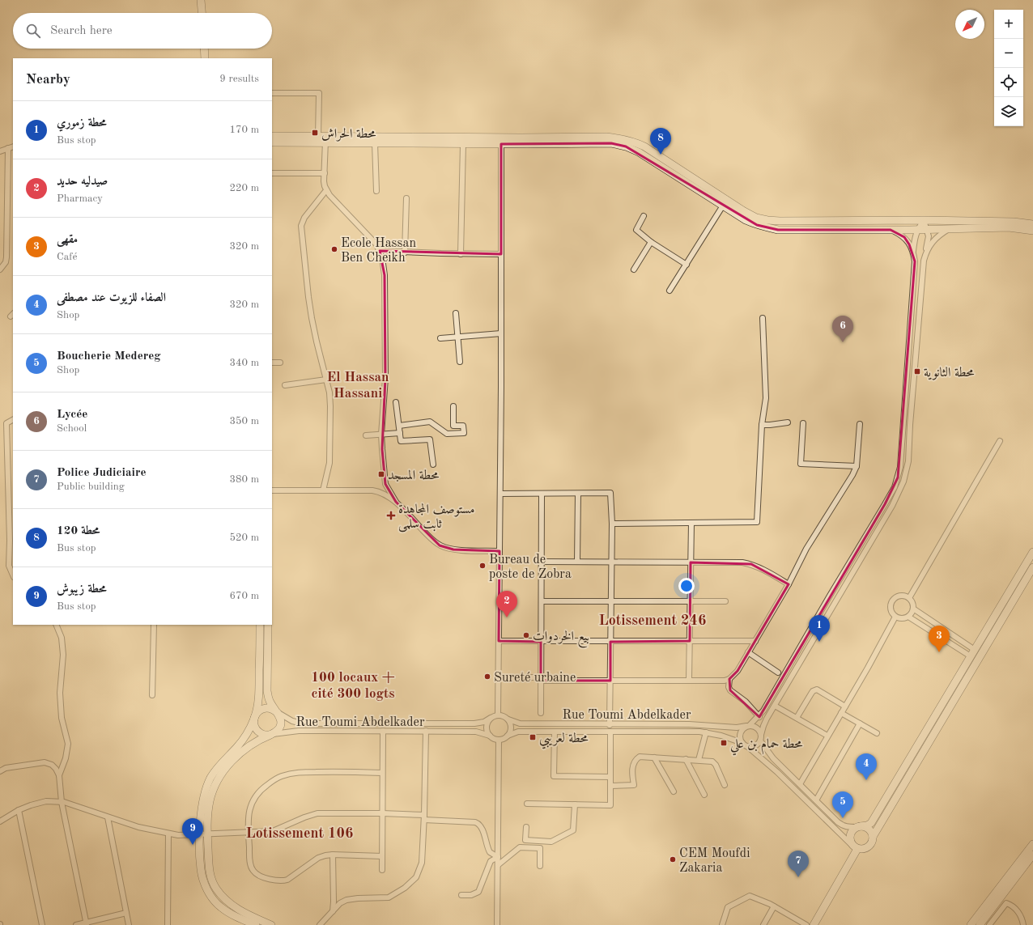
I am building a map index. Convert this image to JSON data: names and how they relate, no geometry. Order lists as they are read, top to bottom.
{
  "streets": {
    "street": ["Rue Toumi Abdelkader"]
  },
  "districts": [
    "El Hassan Hassani",
    "Lotissement 246",
    "100 locaux + cité 300 logts",
    "Lotissement 106"
  ],
  "places": {
    "transit": [
      "محطة الحراش",
      "محطة الثانوية",
      "محطة المسجد",
      "محطة لعريبي",
      "محطة حمام بن علي"
    ],
    "other": [
      "Ecole Hassan Ben Cheikh",
      "Bureau de poste de Zobra",
      "بيع الخردوات",
      "Sureté urbaine",
      "CEM Moufdi Zakaria"
    ],
    "health": ["مستوصف المجاهدة ثابت سلمى"]
  },
  "north": "bottom left",
  "page": {
    "map_buttons": ["+", "−"],
    "search": "Search here",
    "heading": ["Nearby", "9 results"],
    "list": [
      {
        "mark": "1",
        "name": "محطة زموري",
        "note": "Bus stop",
        "value": "170 m"
      },
      {
        "mark": "2",
        "name": "صيدليه حديد",
        "note": "Pharmacy",
        "value": "220 m"
      },
      {
        "mark": "3",
        "name": "مقهى",
        "note": "Café",
        "value": "320 m"
      },
      {
        "mark": "4",
        "name": "الصفاء للزيوت عند مصطفى",
        "note": "Shop",
        "value": "320 m"
      },
      {
        "mark": "5",
        "name": "Boucherie Medereg",
        "note": "Shop",
        "value": "340 m"
      },
      {
        "mark": "6",
        "name": "Lycée",
        "note": "School",
        "value": "350 m"
      },
      {
        "mark": "7",
        "name": "Police Judiciaire",
        "note": "Public building",
        "value": "380 m"
      },
      {
        "mark": "8",
        "name": "محطة 120",
        "note": "Bus stop",
        "value": "520 m"
      },
      {
        "mark": "9",
        "name": "محطة زيبوش",
        "note": "Bus stop",
        "value": "670 m"
      }
    ],
    "pins": [
      "8",
      "6",
      "2",
      "1",
      "3",
      "4",
      "5",
      "9",
      "7"
    ]
  }
}
